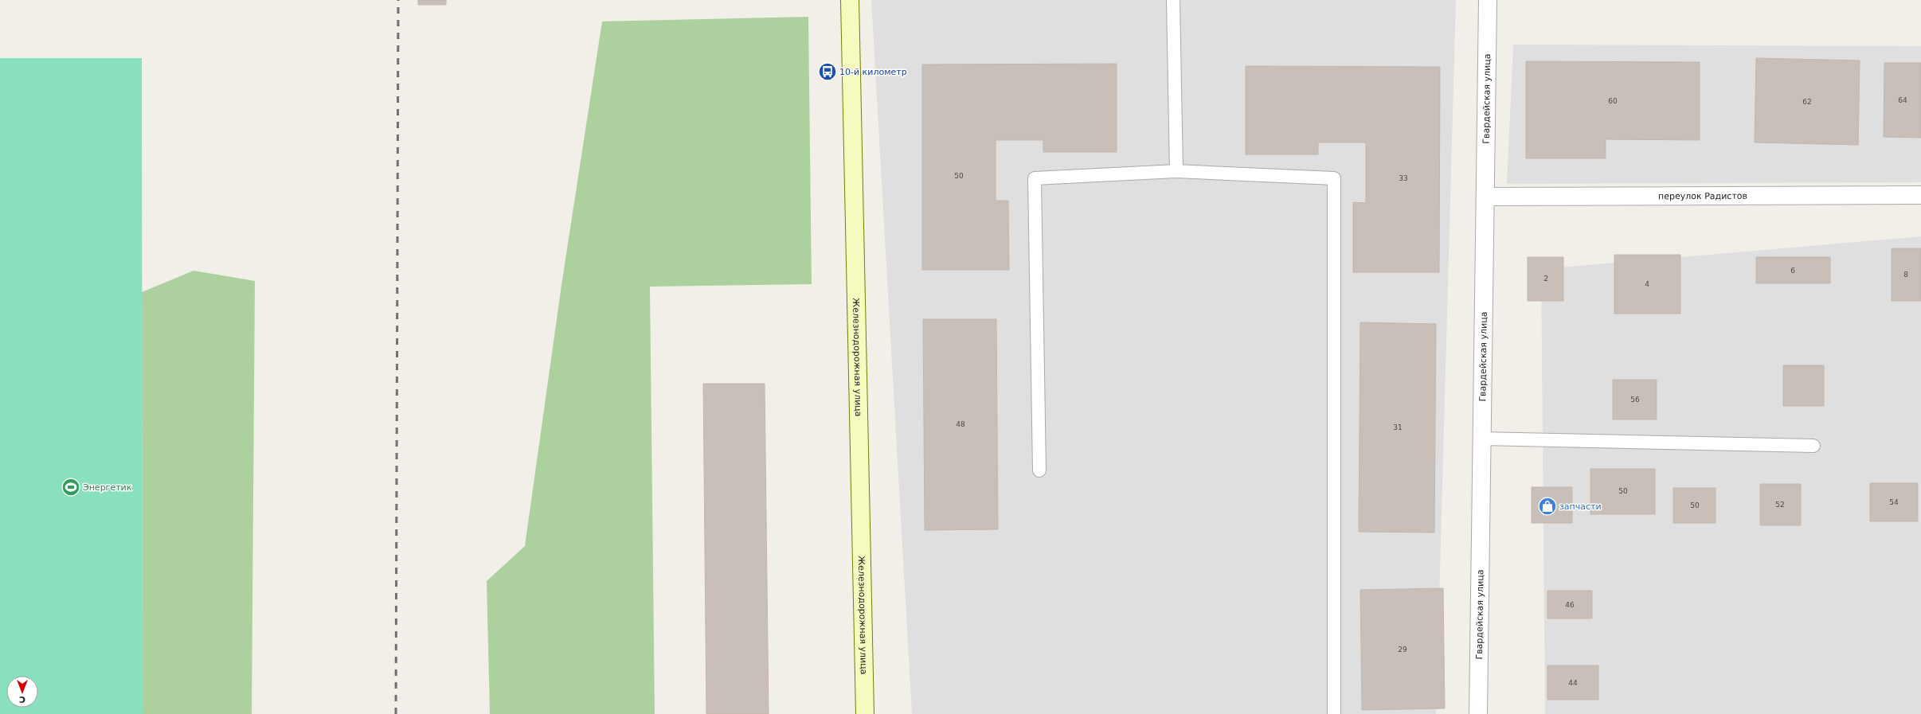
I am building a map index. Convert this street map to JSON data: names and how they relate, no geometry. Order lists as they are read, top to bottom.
{
  "streets": {
    "street": ["Гвардейская улица", "переулок Радистов", "Железнодорожная улица"]
  },
  "crossings": [
    ["Гвардейская улица", "переулок Радистов"]
  ],
  "places": {
    "bus stop": ["10-й километр"],
    "sports": ["Энергетик"],
    "shop": ["запчасти"]
  },
  "house_numbers": [
    "64",
    "60",
    "62",
    "50",
    "33",
    "6",
    "8",
    "2",
    "4",
    "56",
    "48",
    "31",
    "50",
    "54",
    "52",
    "50",
    "46",
    "29",
    "44"
  ],
  "north": "bottom"
}
